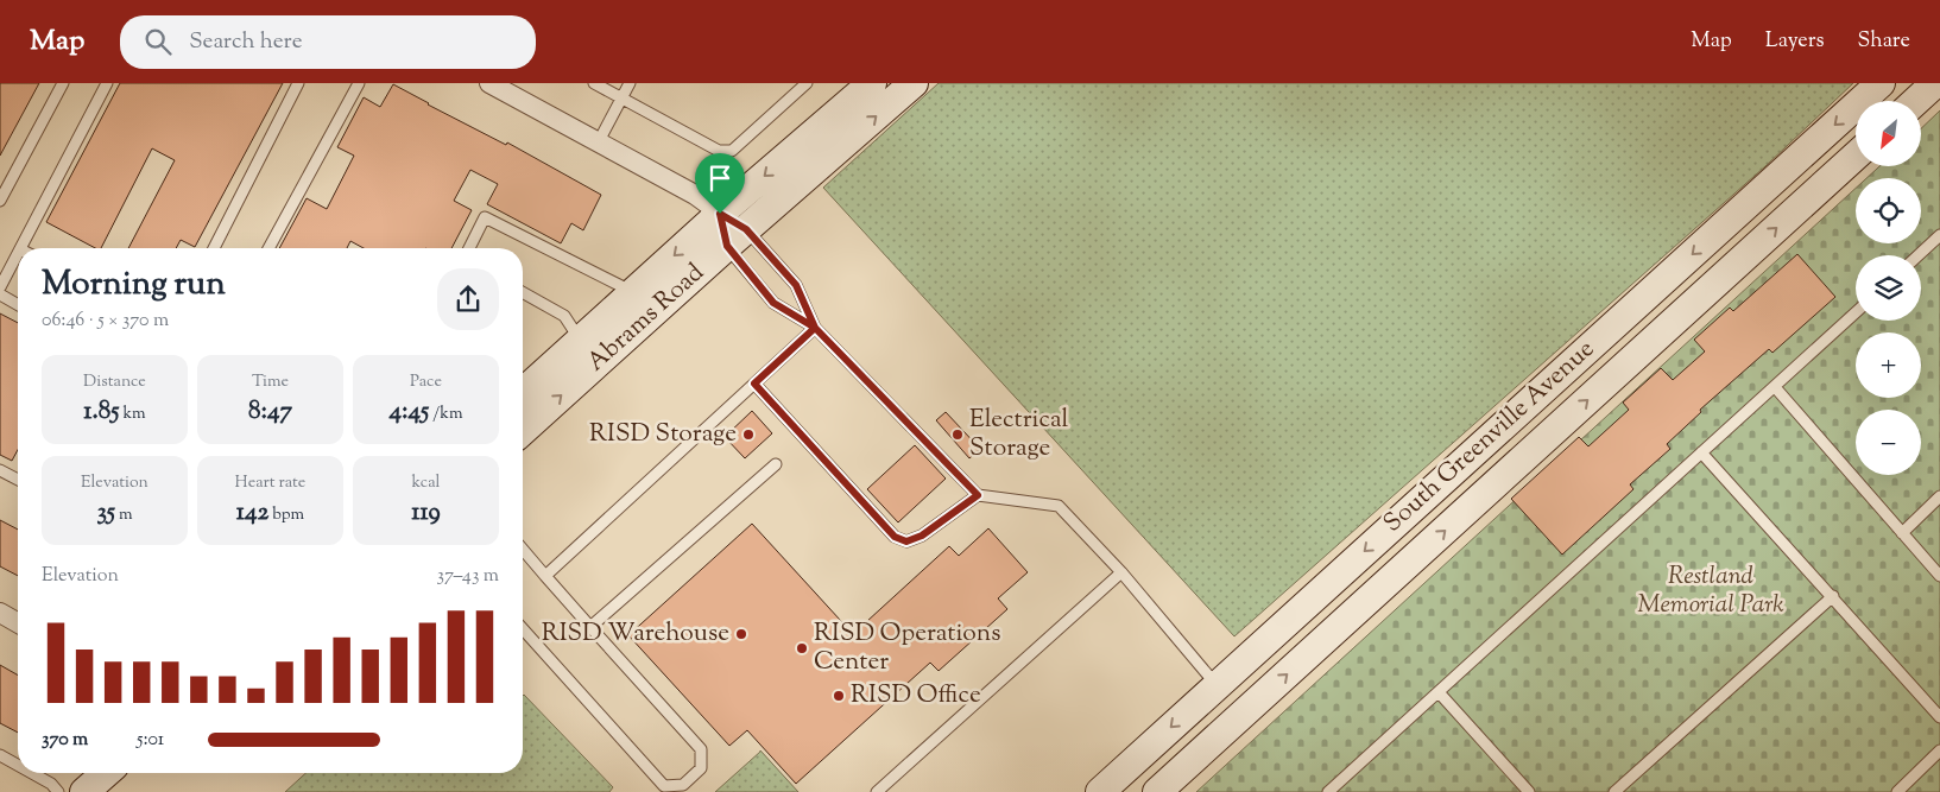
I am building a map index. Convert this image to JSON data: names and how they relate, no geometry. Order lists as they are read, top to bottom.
{
  "streets": {
    "main road": ["Abrams Road", "South Greenville Avenue"]
  },
  "parks": ["Restland Memorial Park"],
  "places": [
    "RISD Storage",
    "Electrical Storage",
    "RISD Warehouse",
    "RISD Operations Center",
    "RISD Office"
  ],
  "north": "bottom left",
  "page": {
    "header": "Map",
    "search": "Search here",
    "nav": ["Map", "Layers", "Share"],
    "map_buttons": ["+", "−"],
    "heading": ["Morning run", "06:46 · 5 × 370 m"],
    "stats": [
      ["Distance", "1.85 km"],
      ["Time", "8:47"],
      ["Pace", "4:45 /km"],
      ["Elevation", "35 m"],
      ["Heart rate", "142 bpm"],
      ["kcal", "119"]
    ],
    "chart": ["Elevation", "37–43 m"],
    "list": [
      {
        "name": "370 m",
        "note": "5:01"
      }
    ]
  }
}
